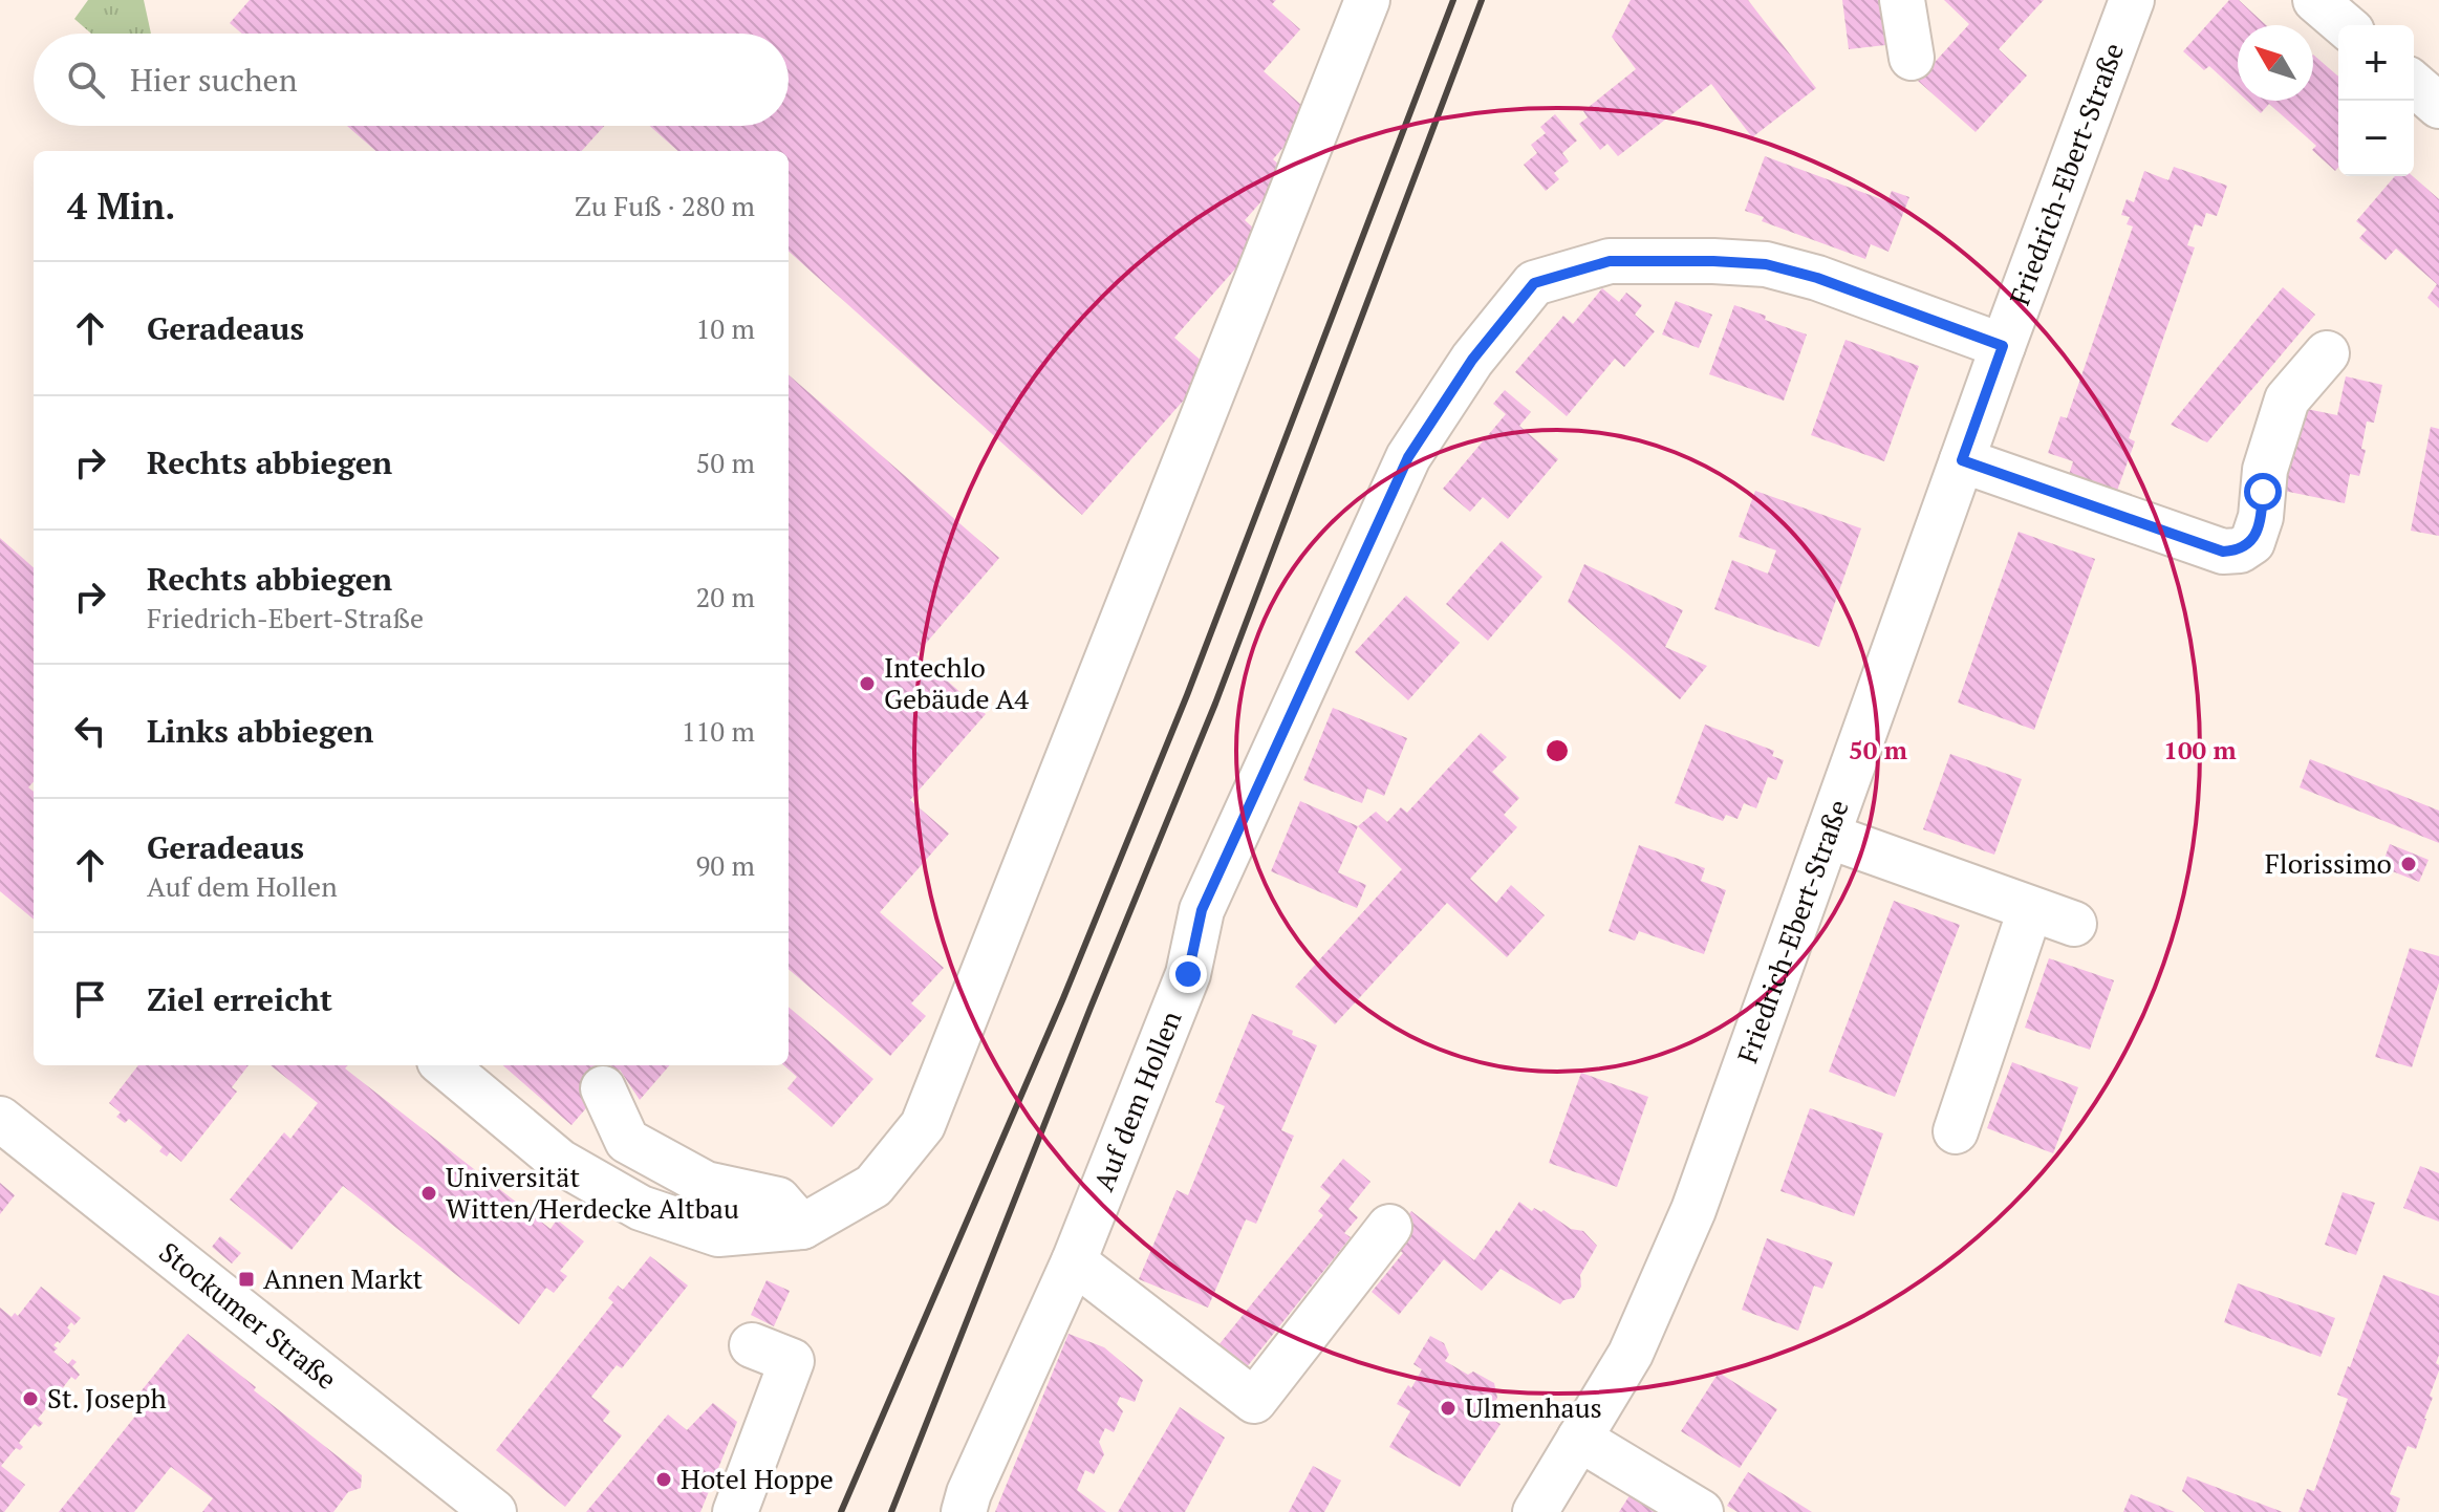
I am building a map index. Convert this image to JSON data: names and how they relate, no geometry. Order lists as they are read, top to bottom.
{
  "streets": {
    "street": ["Friedrich-Ebert-Straße", "Auf dem Hollen", "Stockumer Straße"]
  },
  "crossings": [
    ["Friedrich-Ebert-Straße", "Auf dem Hollen"]
  ],
  "places": {
    "other": [
      "Intechlo Gebäude A4",
      "Florissimo",
      "Universität Witten/Herdecke Altbau",
      "St. Joseph",
      "Ulmenhaus",
      "Hotel Hoppe"
    ],
    "transit": ["Annen Markt"]
  },
  "north": "top left",
  "page": {
    "map_buttons": ["+", "−"],
    "search": "Hier suchen",
    "heading": ["4 Min.", "Zu Fuß · 280 m"],
    "list": [
      ["Geradeaus", "10 m"],
      ["Rechts abbiegen", "50 m"],
      ["Rechts abbiegen", "Friedrich-Ebert-Straße", "20 m"],
      ["Links abbiegen", "110 m"],
      ["Geradeaus", "Auf dem Hollen", "90 m"],
      "Ziel erreicht"
    ]
  },
  "rings": ["50 m", "100 m"]
}
